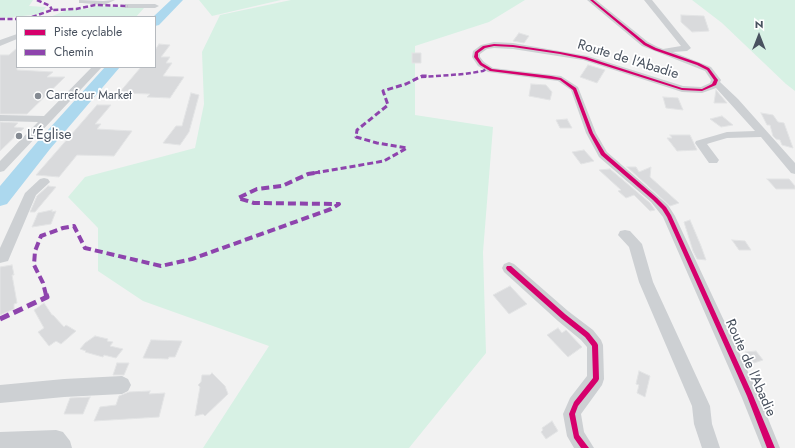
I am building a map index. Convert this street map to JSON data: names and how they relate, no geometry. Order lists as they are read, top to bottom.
{
  "streets": {
    "street": ["Route de l'Abadie"]
  },
  "places": ["Carrefour Market", "L'Église"],
  "legend": ["Piste cyclable", "Chemin"],
  "north": "top"
}
